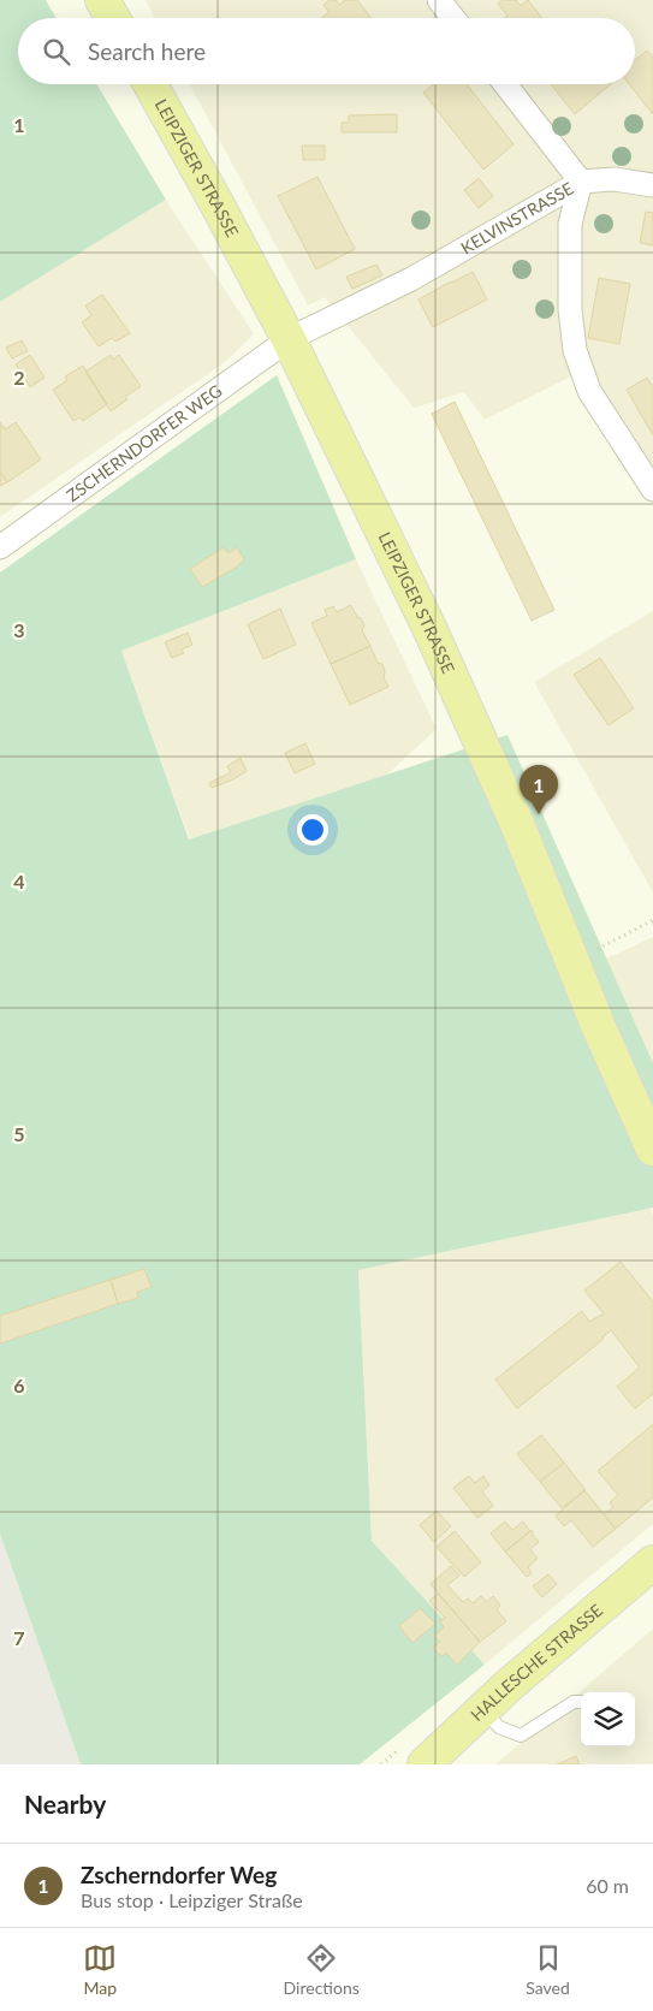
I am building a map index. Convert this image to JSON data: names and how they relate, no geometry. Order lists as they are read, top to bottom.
{
  "streets": {
    "main road": ["LEIPZIGER STRASSE", "HALLESCHE STRASSE"],
    "street": ["KELVINSTRASSE", "ZSCHERNDORFER WEG"]
  },
  "crossings": [
    ["LEIPZIGER STRASSE", "KELVINSTRASSE"],
    ["LEIPZIGER STRASSE", "ZSCHERNDORFER WEG"],
    ["KELVINSTRASSE", "ZSCHERNDORFER WEG"]
  ],
  "page": {
    "search": "Search here",
    "pins": "1",
    "heading": "Nearby",
    "list": [
      {
        "mark": "1",
        "name": "Zscherndorfer Weg",
        "note": "Bus stop · Leipziger Straße",
        "value": "60 m"
      }
    ],
    "nav": ["Map", "Directions", "Saved"]
  },
  "grid": {
    "rows": [
      "1",
      "2",
      "3",
      "4",
      "5",
      "6",
      "7"
    ]
  }
}
